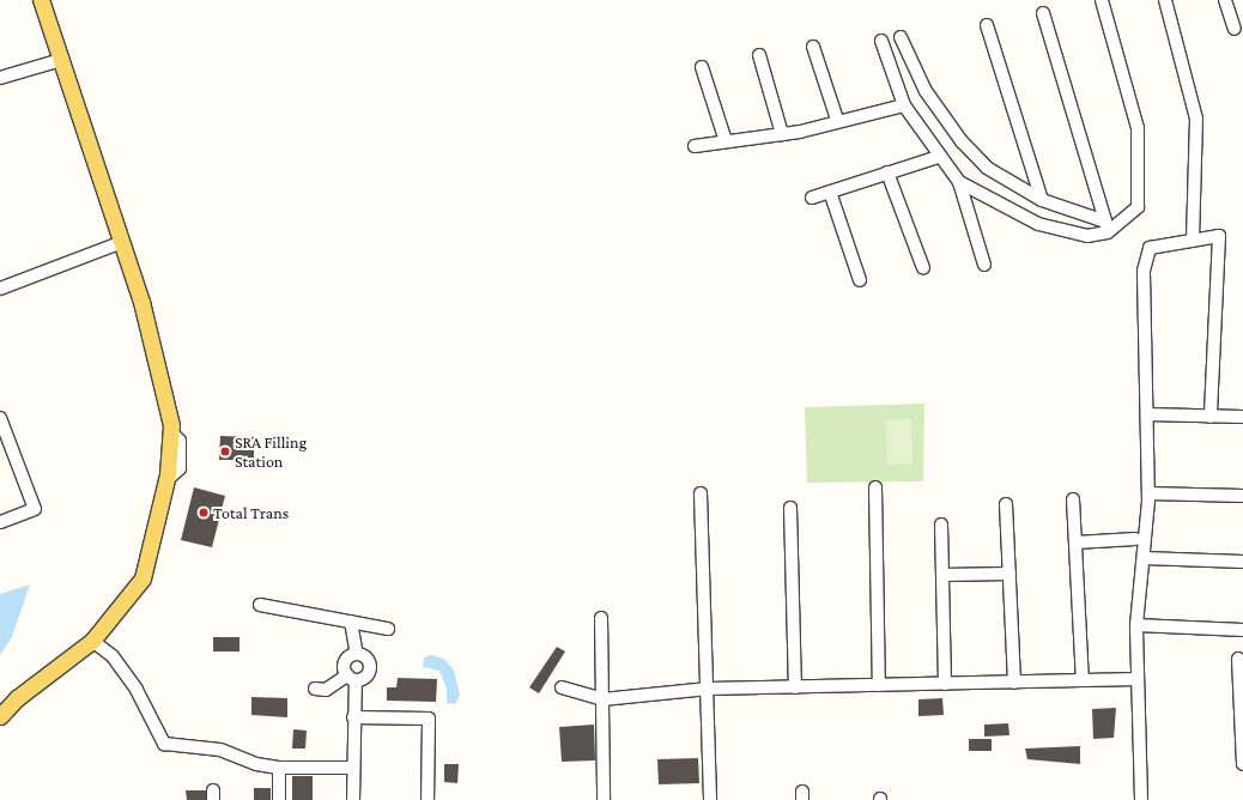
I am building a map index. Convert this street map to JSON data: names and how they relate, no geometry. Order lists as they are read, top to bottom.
{
  "places": ["SRA Filling Station", "Total Trans"]
}
